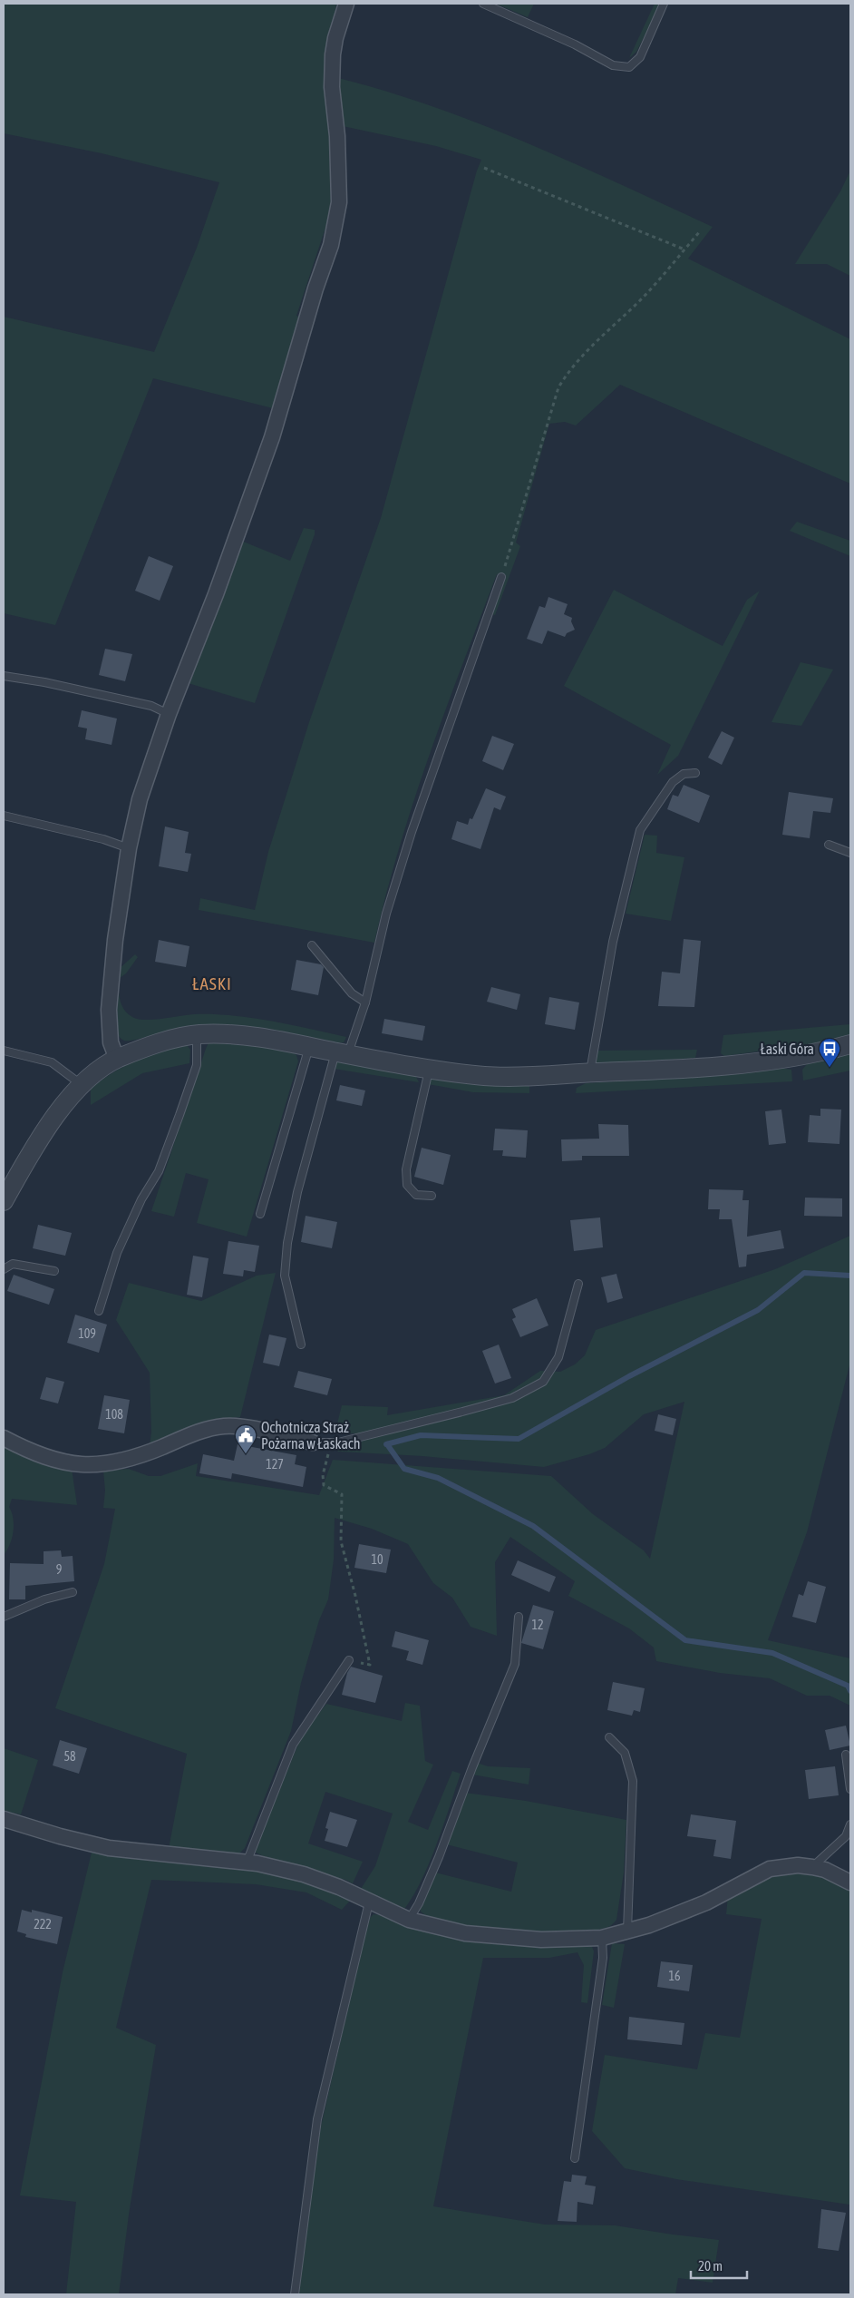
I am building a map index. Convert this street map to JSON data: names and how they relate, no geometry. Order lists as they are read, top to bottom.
{
  "districts": ["ŁASKI"],
  "places": {
    "bus stop": ["Łaski Góra"],
    "public building": ["Ochotnicza Straż Pożarna w Łaskach"]
  },
  "house_numbers": [
    "109",
    "108",
    "127",
    "10",
    "9",
    "12",
    "58",
    "222",
    "16"
  ],
  "scale_bar": "20 m"
}
